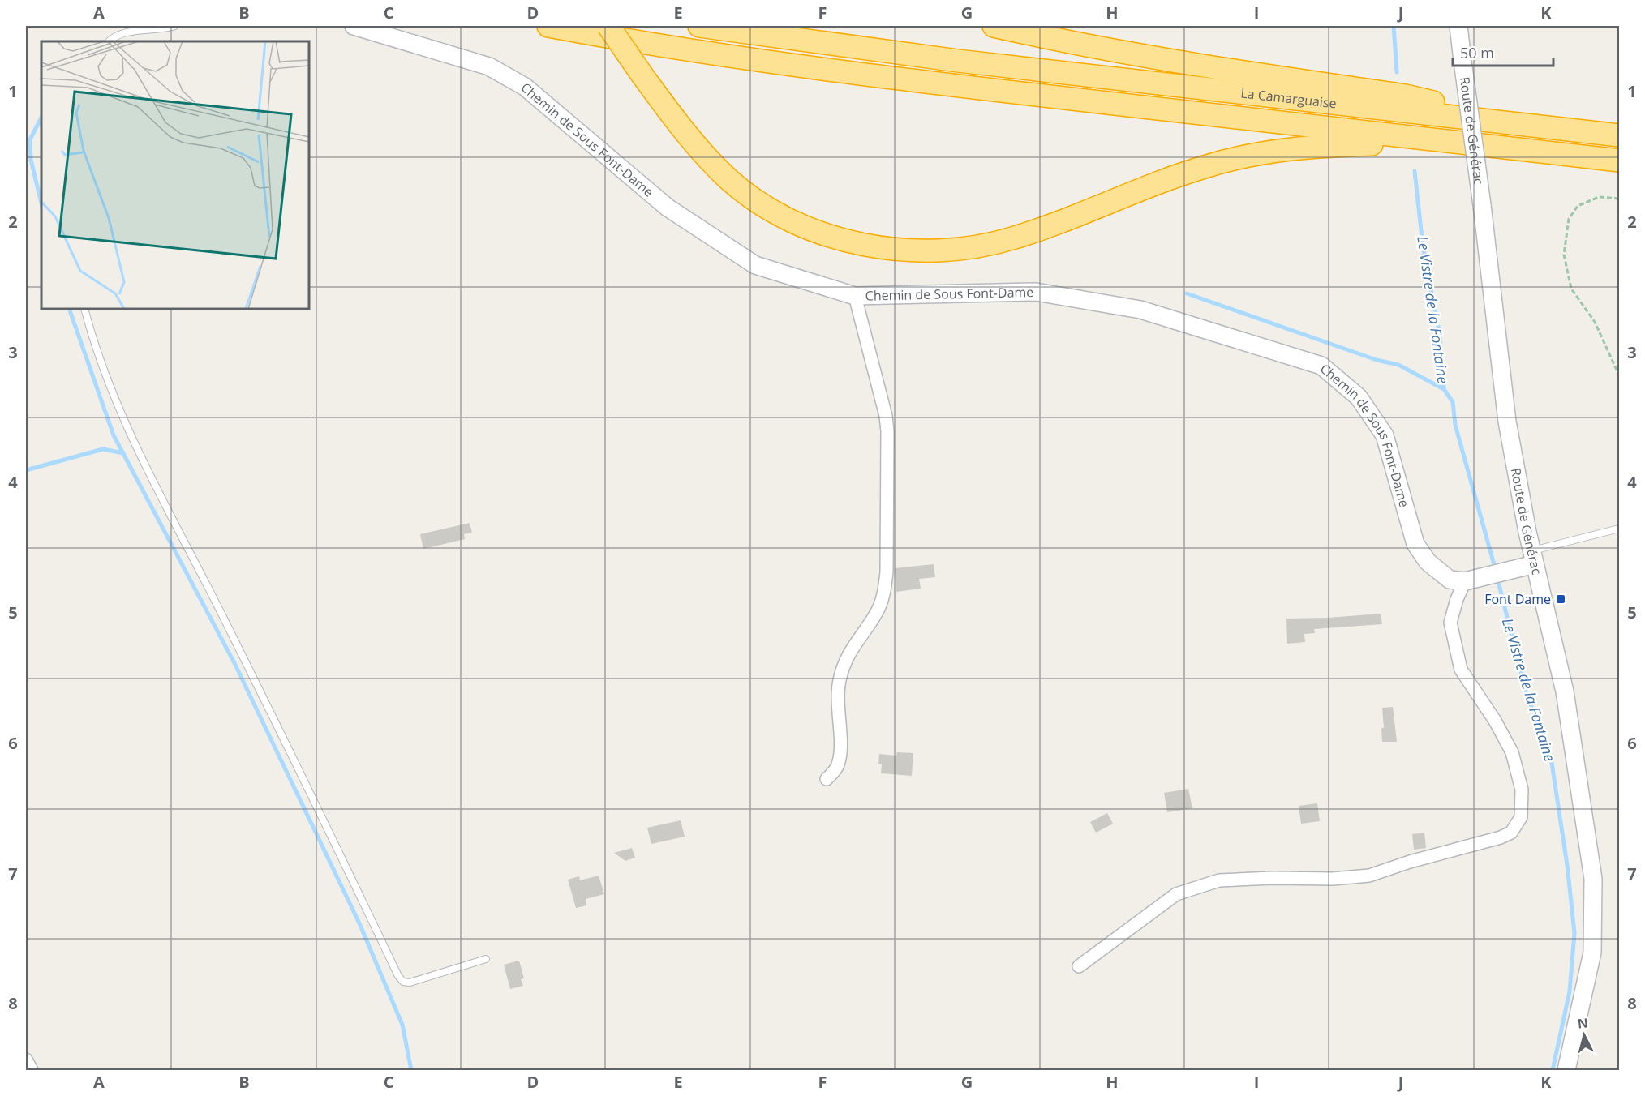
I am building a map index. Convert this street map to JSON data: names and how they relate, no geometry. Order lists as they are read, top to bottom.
{
  "streets": {
    "highway": ["La Camarguaise"],
    "street": ["Route de Générac", "Chemin de Sous Font-Dame"]
  },
  "water": ["Le Vistre de la Fontaine"],
  "places": {
    "transit": ["Font Dame"]
  },
  "scale_bar": "50 m",
  "north": "top",
  "grid": {
    "columns": [
      "A",
      "B",
      "C",
      "D",
      "E",
      "F",
      "G",
      "H",
      "I",
      "J",
      "K"
    ],
    "rows": [
      "1",
      "2",
      "3",
      "4",
      "5",
      "6",
      "7",
      "8"
    ]
  }
}
